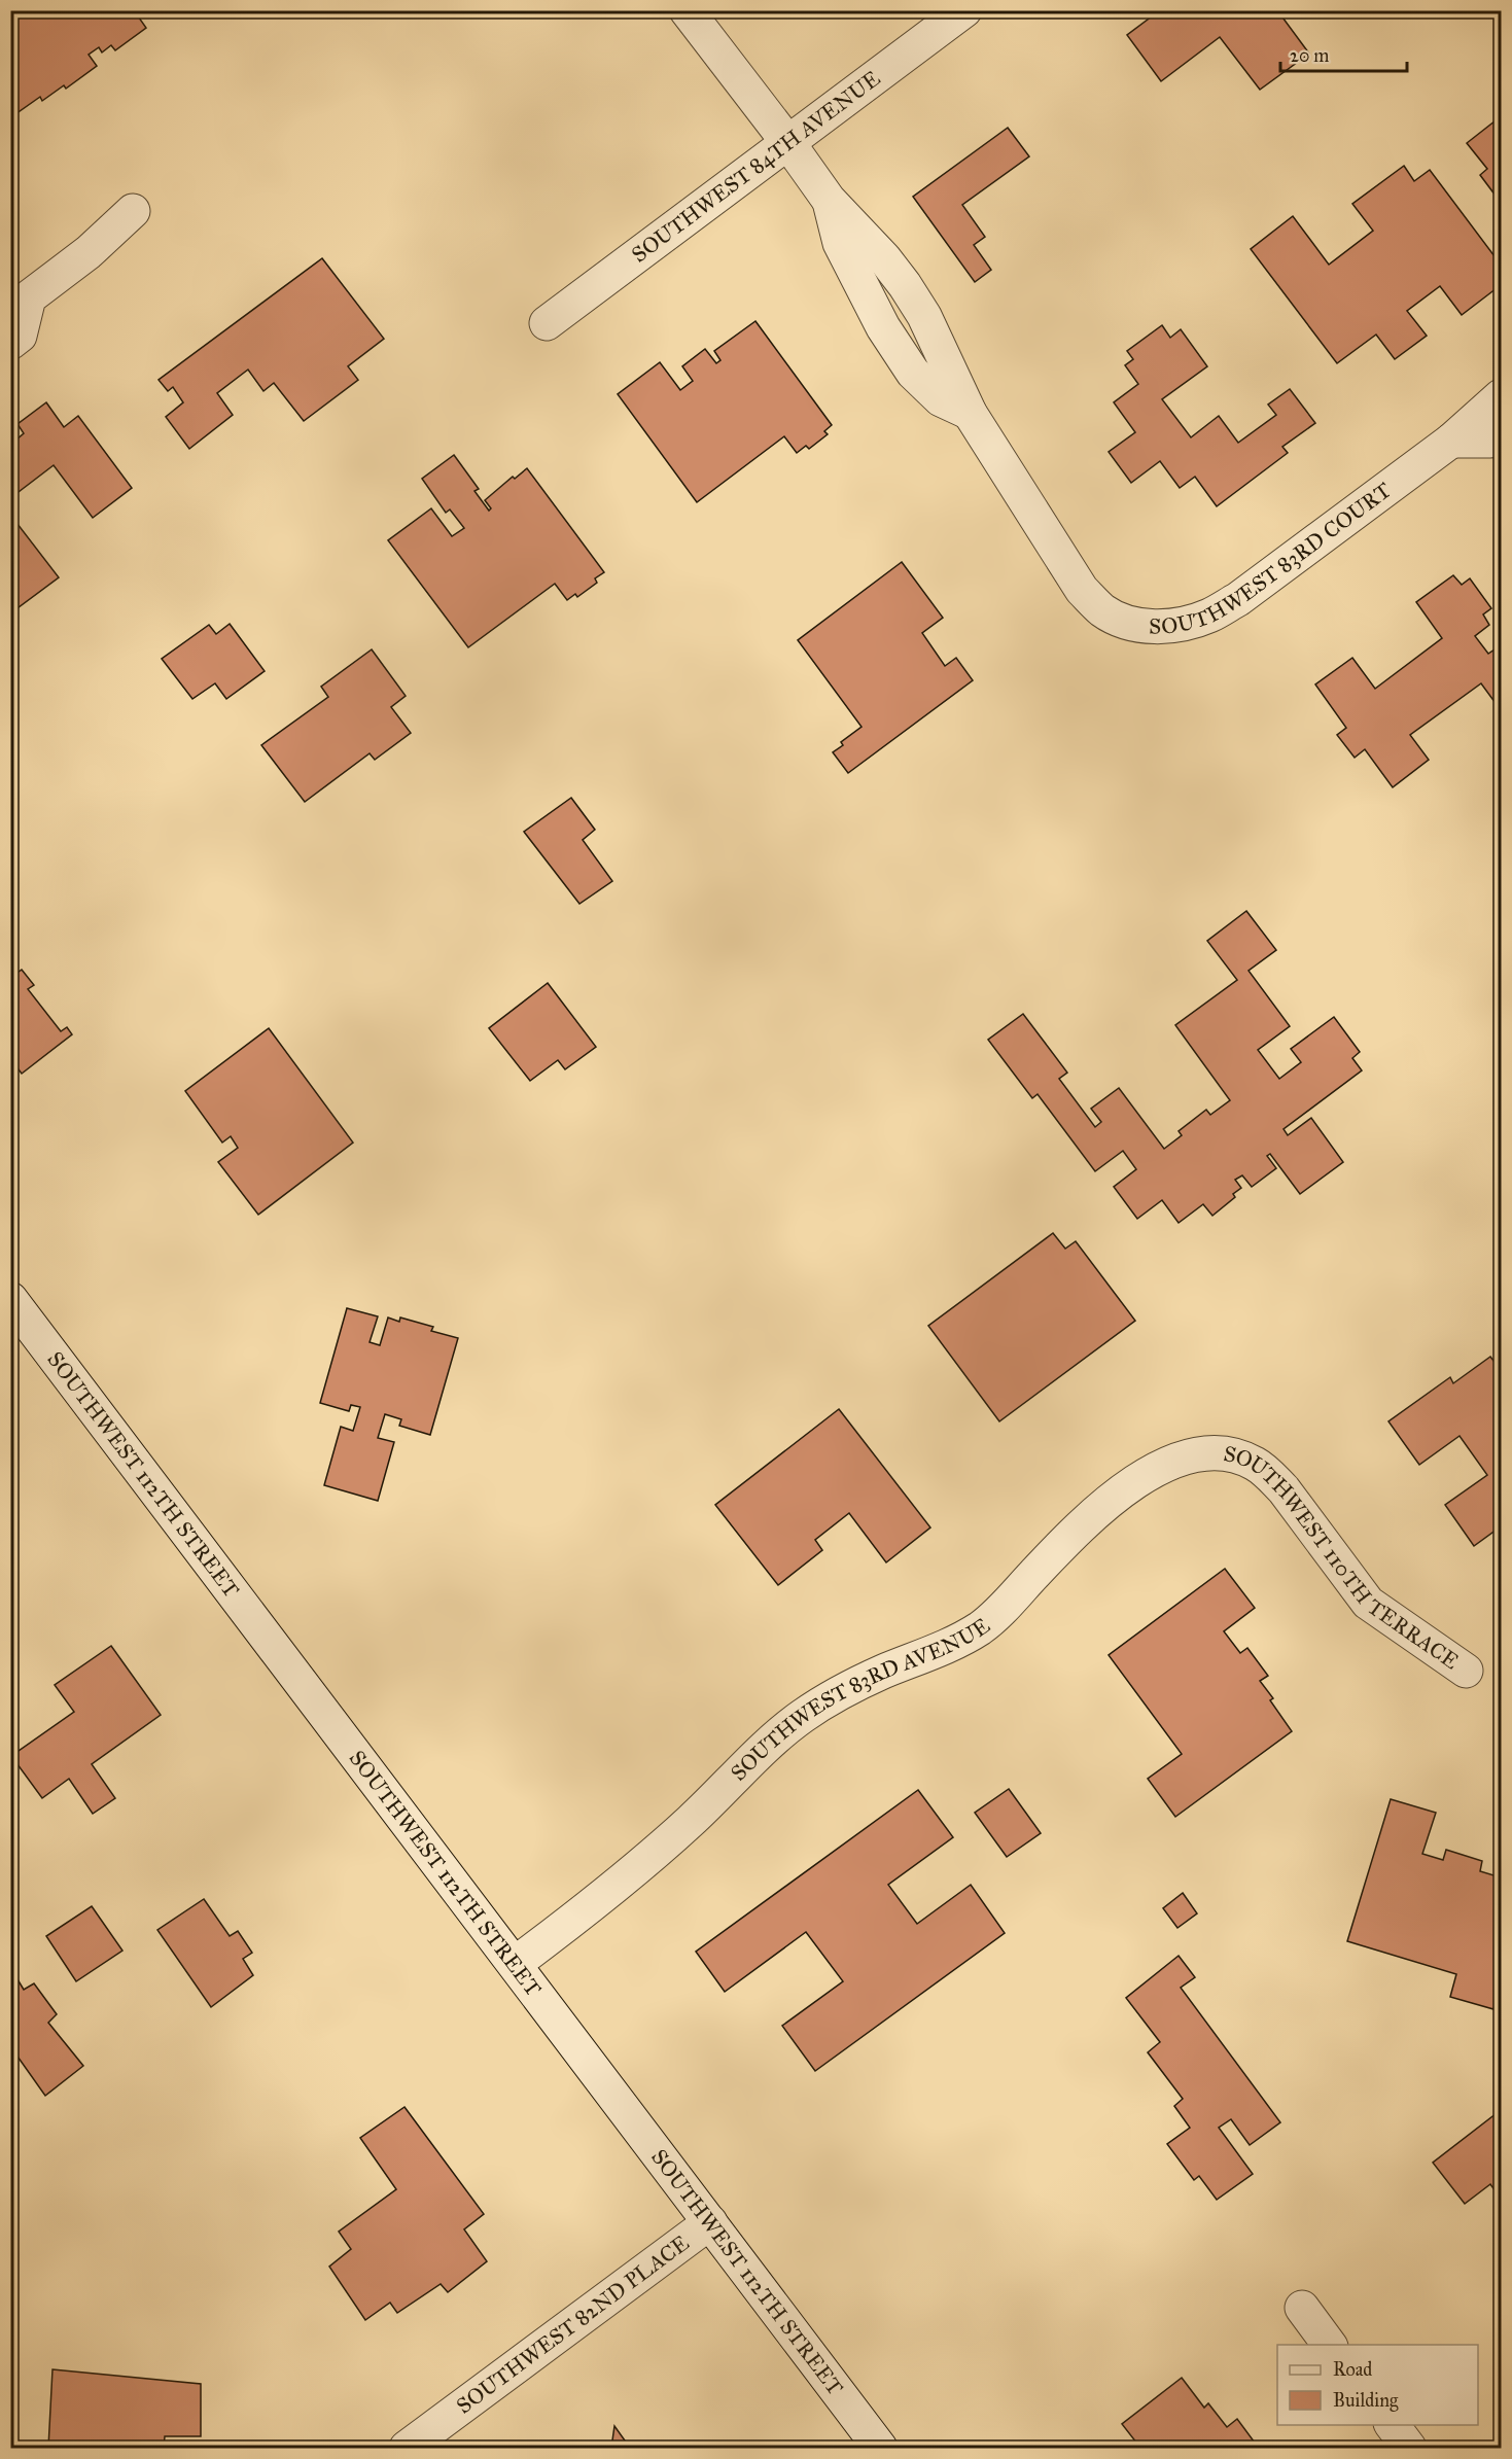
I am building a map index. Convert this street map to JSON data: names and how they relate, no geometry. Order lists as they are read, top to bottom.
{
  "streets": {
    "street": [
      "SOUTHWEST 84TH AVENUE",
      "SOUTHWEST 83RD COURT",
      "SOUTHWEST 112TH STREET",
      "SOUTHWEST 110TH TERRACE",
      "SOUTHWEST 83RD AVENUE",
      "SOUTHWEST 82ND PLACE"
    ]
  },
  "crossings": [
    ["SOUTHWEST 84TH AVENUE", "SOUTHWEST 83RD COURT"],
    ["SOUTHWEST 112TH STREET", "SOUTHWEST 83RD AVENUE"],
    ["SOUTHWEST 112TH STREET", "SOUTHWEST 82ND PLACE"],
    ["SOUTHWEST 110TH TERRACE", "SOUTHWEST 83RD AVENUE"]
  ],
  "legend": ["Road", "Building"],
  "scale_bar": "20 m"
}
